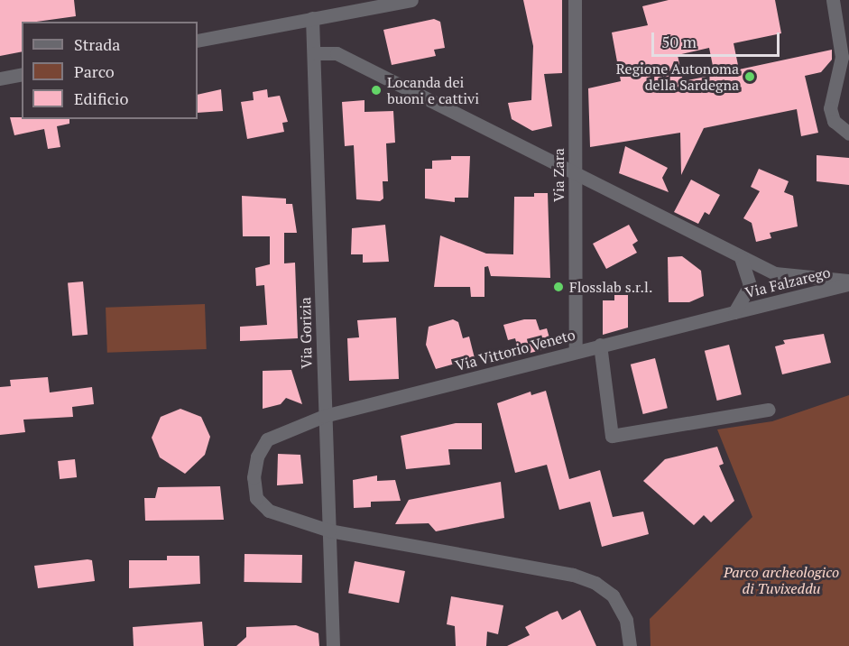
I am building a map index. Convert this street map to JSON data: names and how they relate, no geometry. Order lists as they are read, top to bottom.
{
  "streets": {
    "street": [
      "Via Zara",
      "Via Falzarego",
      "Via Gorizia",
      "Via Vittorio Veneto"
    ]
  },
  "crossings": [
    ["Via Zara", "Via Vittorio Veneto"],
    ["Via Falzarego", "Via Vittorio Veneto"],
    ["Via Gorizia", "Via Vittorio Veneto"]
  ],
  "parks": ["Parco archeologico di Tuvixeddu"],
  "places": ["Regione Autonoma della Sardegna", "Locanda dei buoni e cattivi", "Flosslab s.r.l."],
  "legend": ["Strada", "Parco", "Edificio"],
  "scale_bar": "50 m"
}
